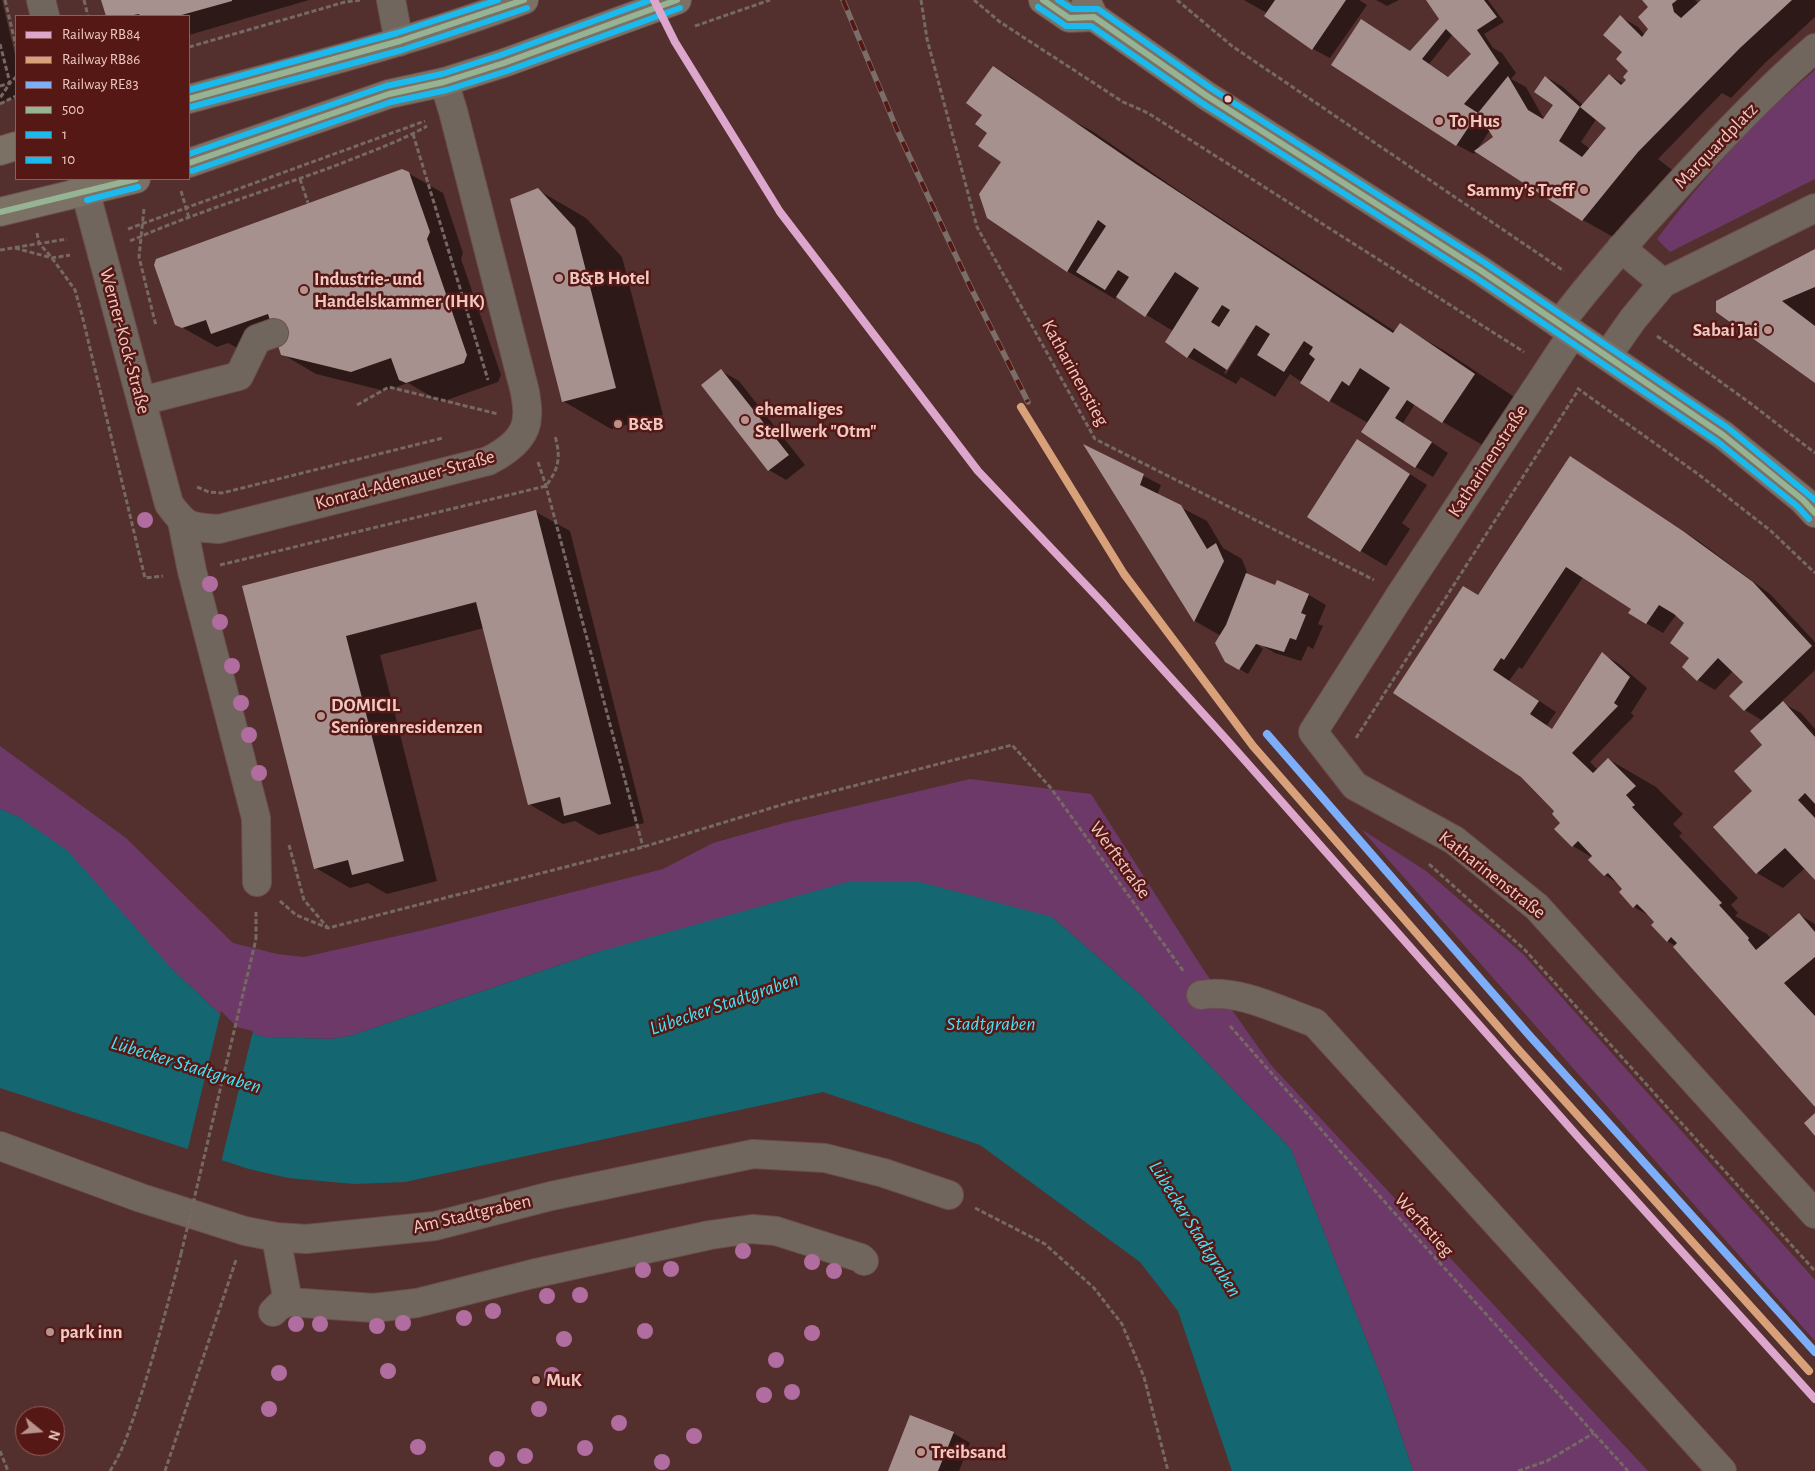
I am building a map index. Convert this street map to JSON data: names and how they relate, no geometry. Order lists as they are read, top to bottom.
{
  "streets": {
    "street": [
      "Marquardplatz",
      "Werner-Kock-Straße",
      "Katharinenstraße",
      "Konrad-Adenauer-Straße",
      "Am Stadtgraben"
    ],
    "path": ["Katharinenstieg", "Werftstraße", "Werftstieg"]
  },
  "crossings": [
    ["Marquardplatz", "Katharinenstraße"],
    ["Werner-Kock-Straße", "Konrad-Adenauer-Straße"],
    ["Katharinenstieg", "Katharinenstraße"],
    ["Werftstraße", "Werftstieg"]
  ],
  "water": ["Lübecker Stadtgraben", "Stadtgraben"],
  "places": [
    "To Hus",
    "Sammy's Treff",
    "B&B Hotel",
    "Industrie- und Handelskammer (IHK)",
    "Sabai Jai",
    "ehemaliges Stellwerk \"Otm\"",
    "B&B",
    "DOMICIL Seniorenresidenzen",
    "park inn",
    "MuK",
    "Treibsand"
  ],
  "lines": [
    "rail line RB84",
    "transit line 500",
    "transit line 10",
    "transit line 1",
    "rail line RB86",
    "rail line RE83"
  ],
  "legend": [
    "Railway RB84",
    "Railway RB86",
    "Railway RE83",
    "500",
    "1",
    "10"
  ],
  "north": "right"
}
